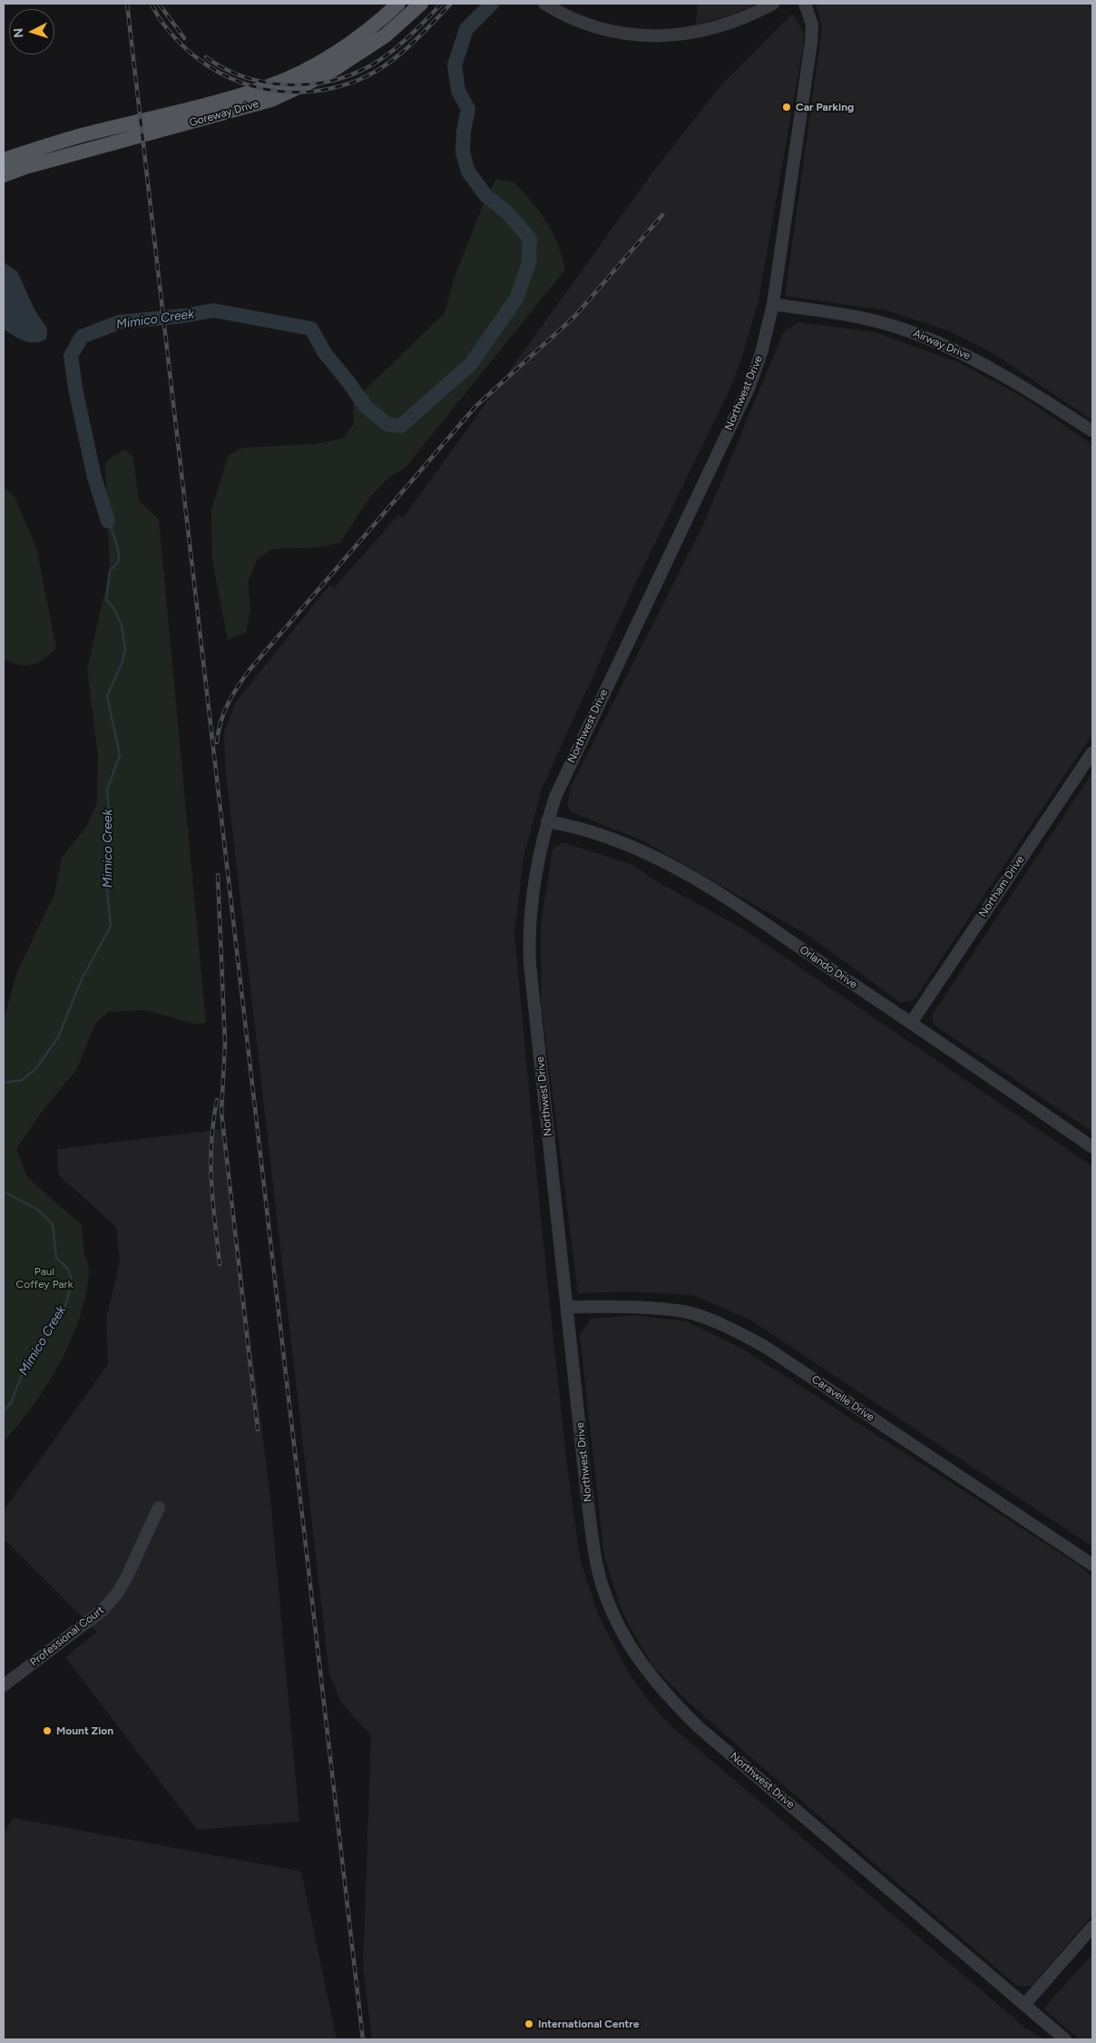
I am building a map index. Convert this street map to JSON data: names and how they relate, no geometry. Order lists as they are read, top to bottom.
{
  "streets": {
    "main road": ["Goreway Drive"],
    "street": [
      "Airway Drive",
      "Northwest Drive",
      "Northam Drive",
      "Orlando Drive",
      "Caravelle Drive",
      "Professional Court"
    ]
  },
  "crossings": [
    ["Airway Drive", "Northwest Drive"],
    ["Northwest Drive", "Orlando Drive"],
    ["Northwest Drive", "Caravelle Drive"],
    ["Northam Drive", "Orlando Drive"]
  ],
  "water": ["Mimico Creek"],
  "parks": ["Paul Coffey Park"],
  "places": ["Car Parking", "Mount Zion", "International Centre"],
  "north": "left"
}
